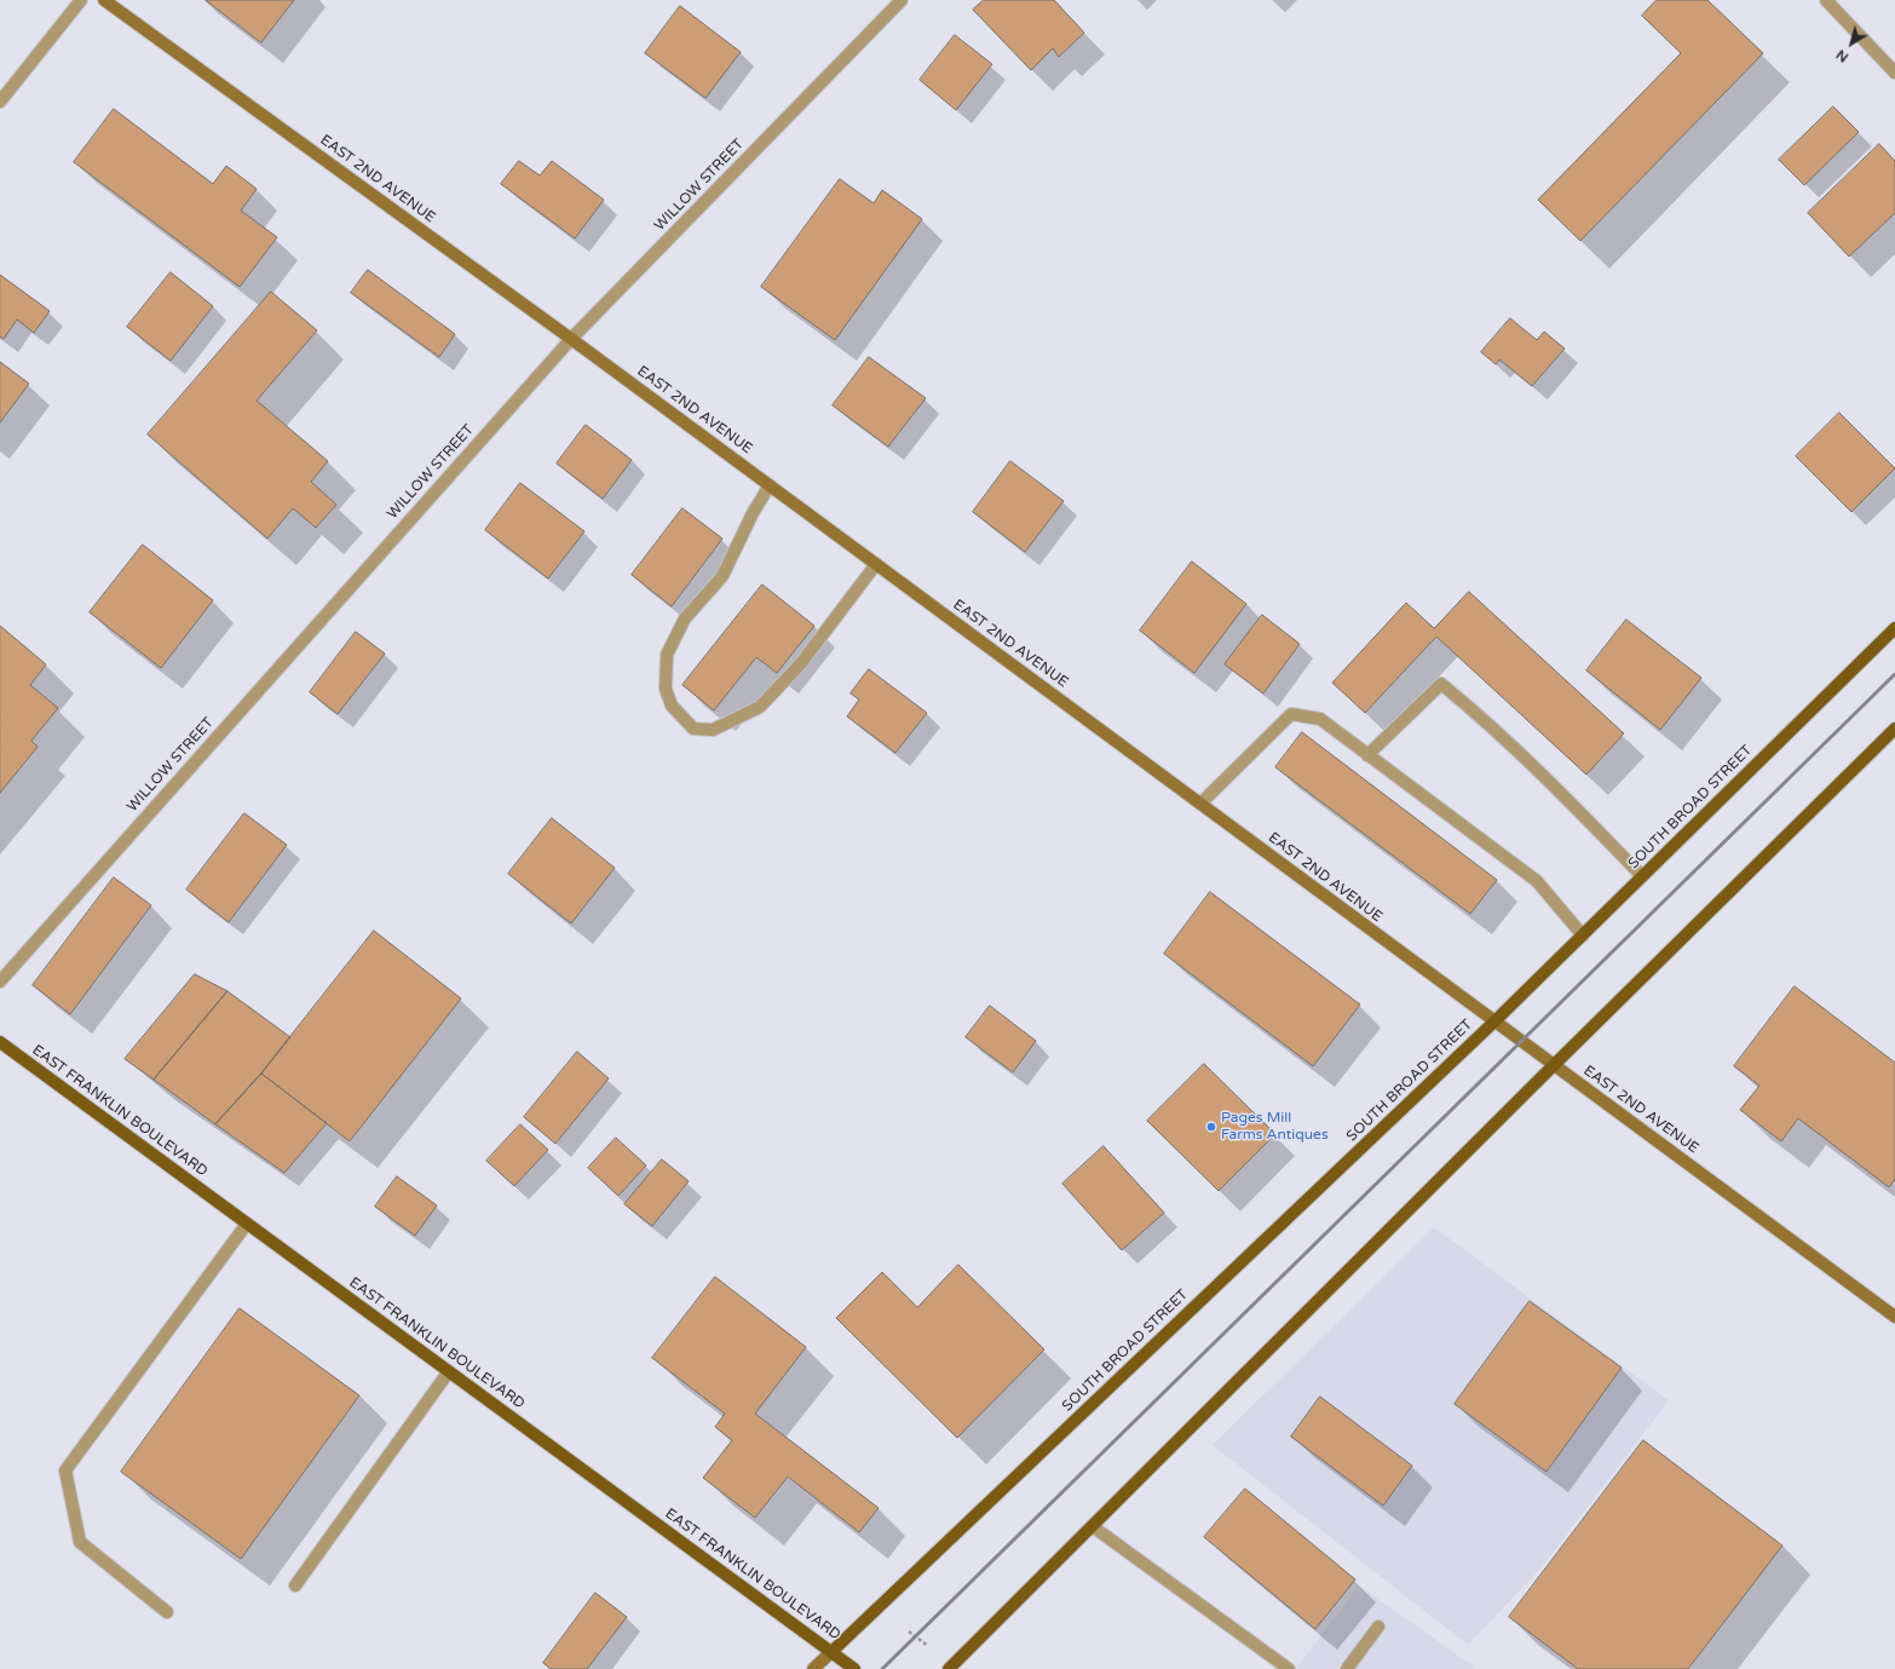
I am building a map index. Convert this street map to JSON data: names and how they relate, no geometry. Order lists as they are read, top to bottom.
{
  "streets": {
    "main road": ["SOUTH BROAD STREET", "EAST FRANKLIN BOULEVARD"],
    "street": ["EAST 2ND AVENUE", "WILLOW STREET"]
  },
  "crossings": [
    ["EAST 2ND AVENUE", "WILLOW STREET"],
    ["EAST 2ND AVENUE", "SOUTH BROAD STREET"],
    ["SOUTH BROAD STREET", "EAST FRANKLIN BOULEVARD"]
  ],
  "places": ["Pages Mill Farms Antiques"],
  "north": "bottom left"
}
